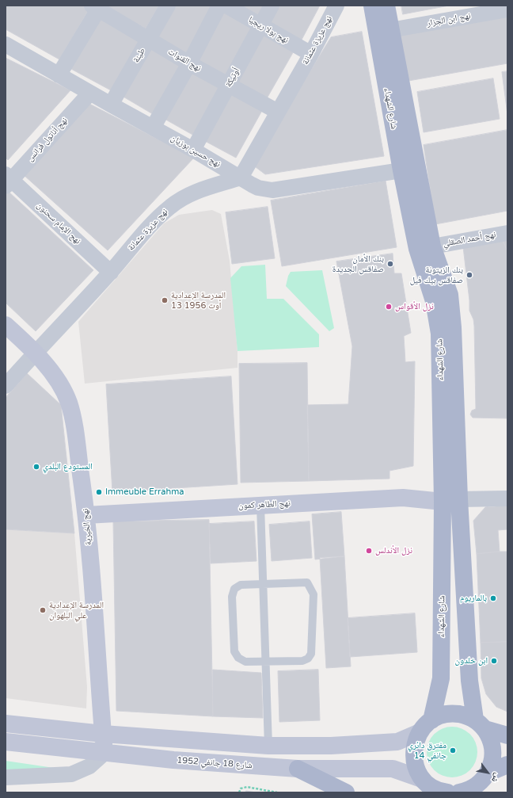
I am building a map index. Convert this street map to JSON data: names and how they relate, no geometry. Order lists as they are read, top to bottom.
{
  "streets": {
    "main road": [
      "شارع الشهداء",
      "نهج الطاهر كمون",
      "نهج الخيرية",
      "شارع 18 جانفي 1952"
    ],
    "street": [
      "نهج ابن الجزار",
      "نهج بولا ريجيا",
      "نهج عزيزة عثمانة",
      "طينة",
      "نهج القنوات",
      "أوتيكة",
      "نهج أناتول فرانس",
      "نهج حسين بوزيان",
      "نهج الإمام سحنون",
      "نهج أحمد الصقلي"
    ]
  },
  "crossings": [
    ["نهج ابن الجزار", "شارع الشهداء"],
    ["نهج بولا ريجيا", "نهج عزيزة عثمانة"],
    ["نهج بولا ريجيا", "أوتيكة"],
    ["نهج عزيزة عثمانة", "نهج القنوات"],
    ["نهج عزيزة عثمانة", "نهج حسين بوزيان"],
    ["نهج عزيزة عثمانة", "نهج الإمام سحنون"],
    ["نهج عزيزة عثمانة", "نهج الخيرية"],
    ["طينة", "نهج القنوات"],
    ["طينة", "نهج حسين بوزيان"],
    ["نهج القنوات", "أوتيكة"],
    ["أوتيكة", "نهج حسين بوزيان"],
    ["شارع الشهداء", "نهج حسين بوزيان"],
    ["شارع الشهداء", "نهج أحمد الصقلي"],
    ["شارع الشهداء", "نهج الطاهر كمون"],
    ["نهج أناتول فرانس", "نهج حسين بوزيان"],
    ["نهج أناتول فرانس", "نهج الإمام سحنون"],
    ["نهج الطاهر كمون", "نهج الخيرية"],
    ["نهج الخيرية", "شارع 18 جانفي 1952"]
  ],
  "places": [
    "بنك الأمان صفاقس الجديدة",
    "بنك الزيتونة صفاقس بيك فيل",
    "المدرسة الإعدادية 13 أوت 1956",
    "نزل الأقواس",
    "المستودع البلدي",
    "Immeuble Errahma",
    "نزل الأندلس",
    "بالماريوم",
    "المدرسة الإعدادية علي البلهوان",
    "ابن خلدون",
    "مفترق دائري 14 جانفي"
  ],
  "north": "bottom right"
}
